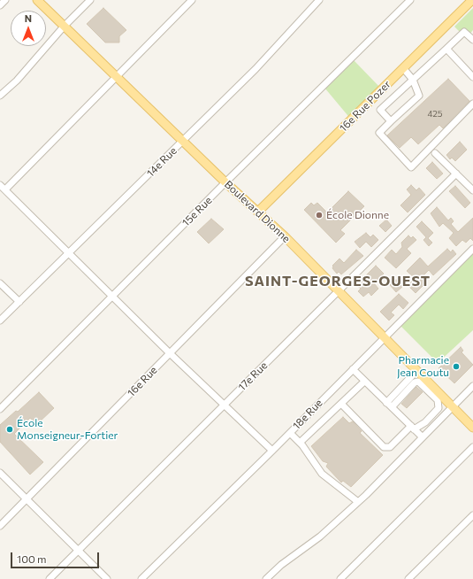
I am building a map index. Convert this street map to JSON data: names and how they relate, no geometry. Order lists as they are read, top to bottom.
{
  "streets": {
    "main road": ["16e Rue Pozer", "Boulevard Dionne"],
    "street": [
      "14e Rue",
      "15e Rue",
      "17e Rue",
      "16e Rue",
      "18e Rue"
    ]
  },
  "crossings": [
    ["16e Rue Pozer", "Boulevard Dionne"],
    ["14e Rue", "Boulevard Dionne"],
    ["15e Rue", "Boulevard Dionne"],
    ["Boulevard Dionne", "17e Rue"],
    ["Boulevard Dionne", "16e Rue"],
    ["Boulevard Dionne", "18e Rue"]
  ],
  "districts": ["SAINT-GEORGES-OUEST"],
  "places": ["École Dionne", "Pharmacie Jean Coutu", "École Monseigneur-Fortier"],
  "house_numbers": ["425"],
  "scale_bar": "100 m",
  "north": "top"
}
